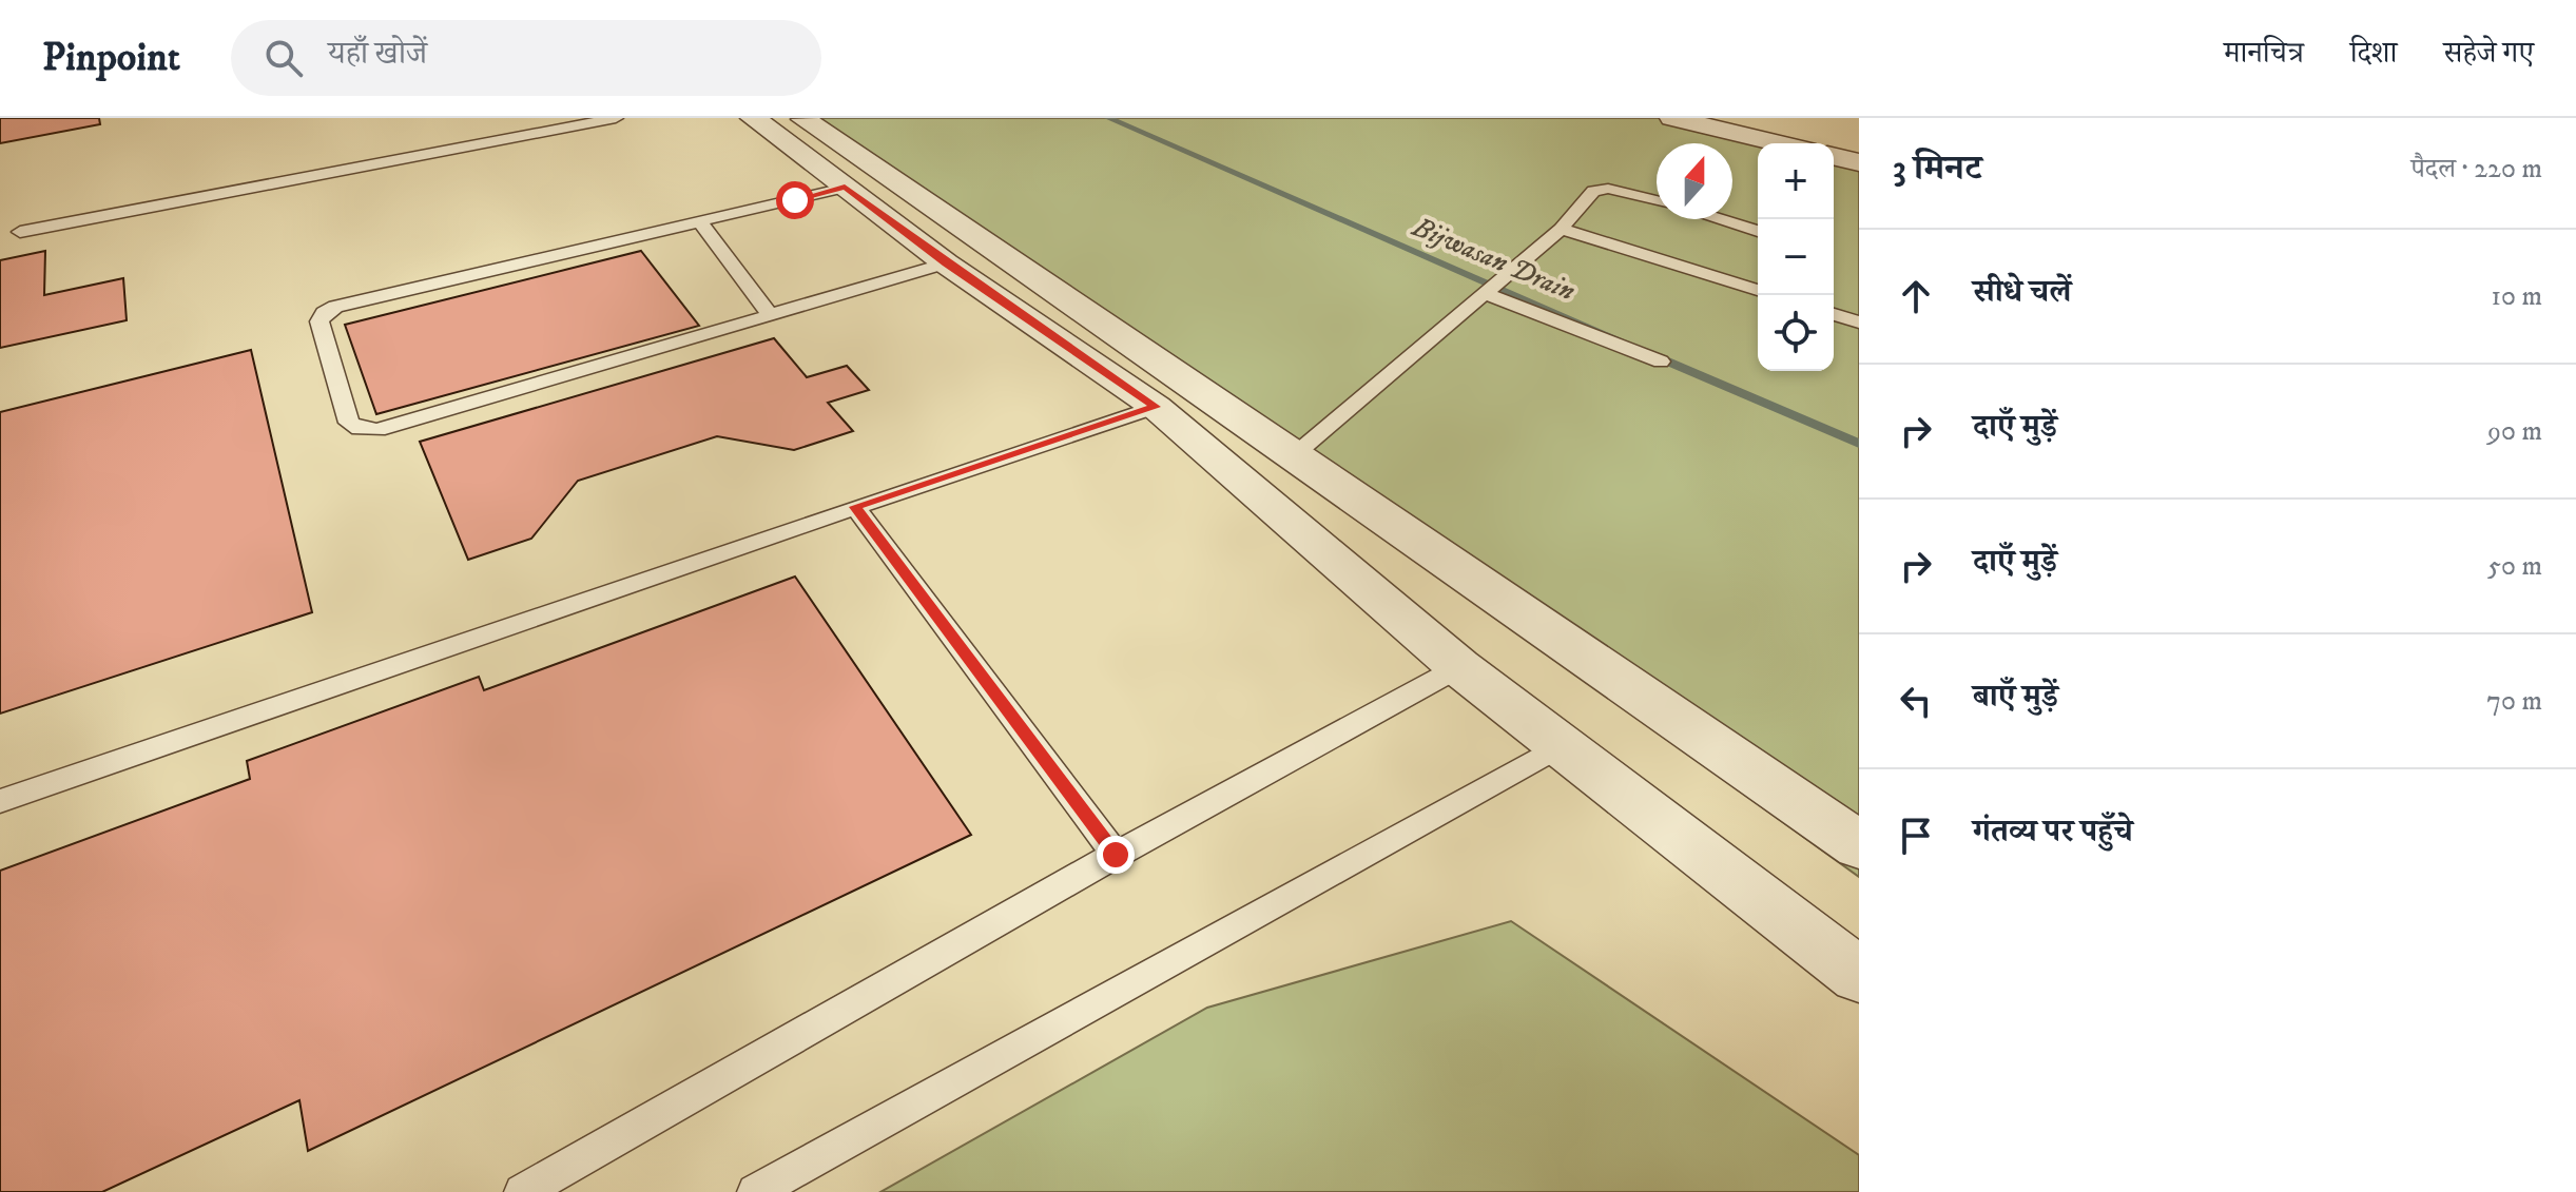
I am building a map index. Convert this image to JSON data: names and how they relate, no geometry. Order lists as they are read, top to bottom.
{
  "water": ["Bijwasan Drain"],
  "north": "top",
  "page": {
    "header": "Pinpoint",
    "search": "यहाँ खोजें",
    "nav": ["मानचित्र", "दिशा", "सहेजे गए"],
    "heading": ["3 मिनट", "पैदल · 220 m"],
    "map_buttons": ["+", "−"],
    "list": [
      ["सीधे चलें", "10 m"],
      ["दाएँ मुड़ें", "90 m"],
      ["दाएँ मुड़ें", "50 m"],
      ["बाएँ मुड़ें", "70 m"],
      "गंतव्य पर पहुँचे"
    ]
  }
}
